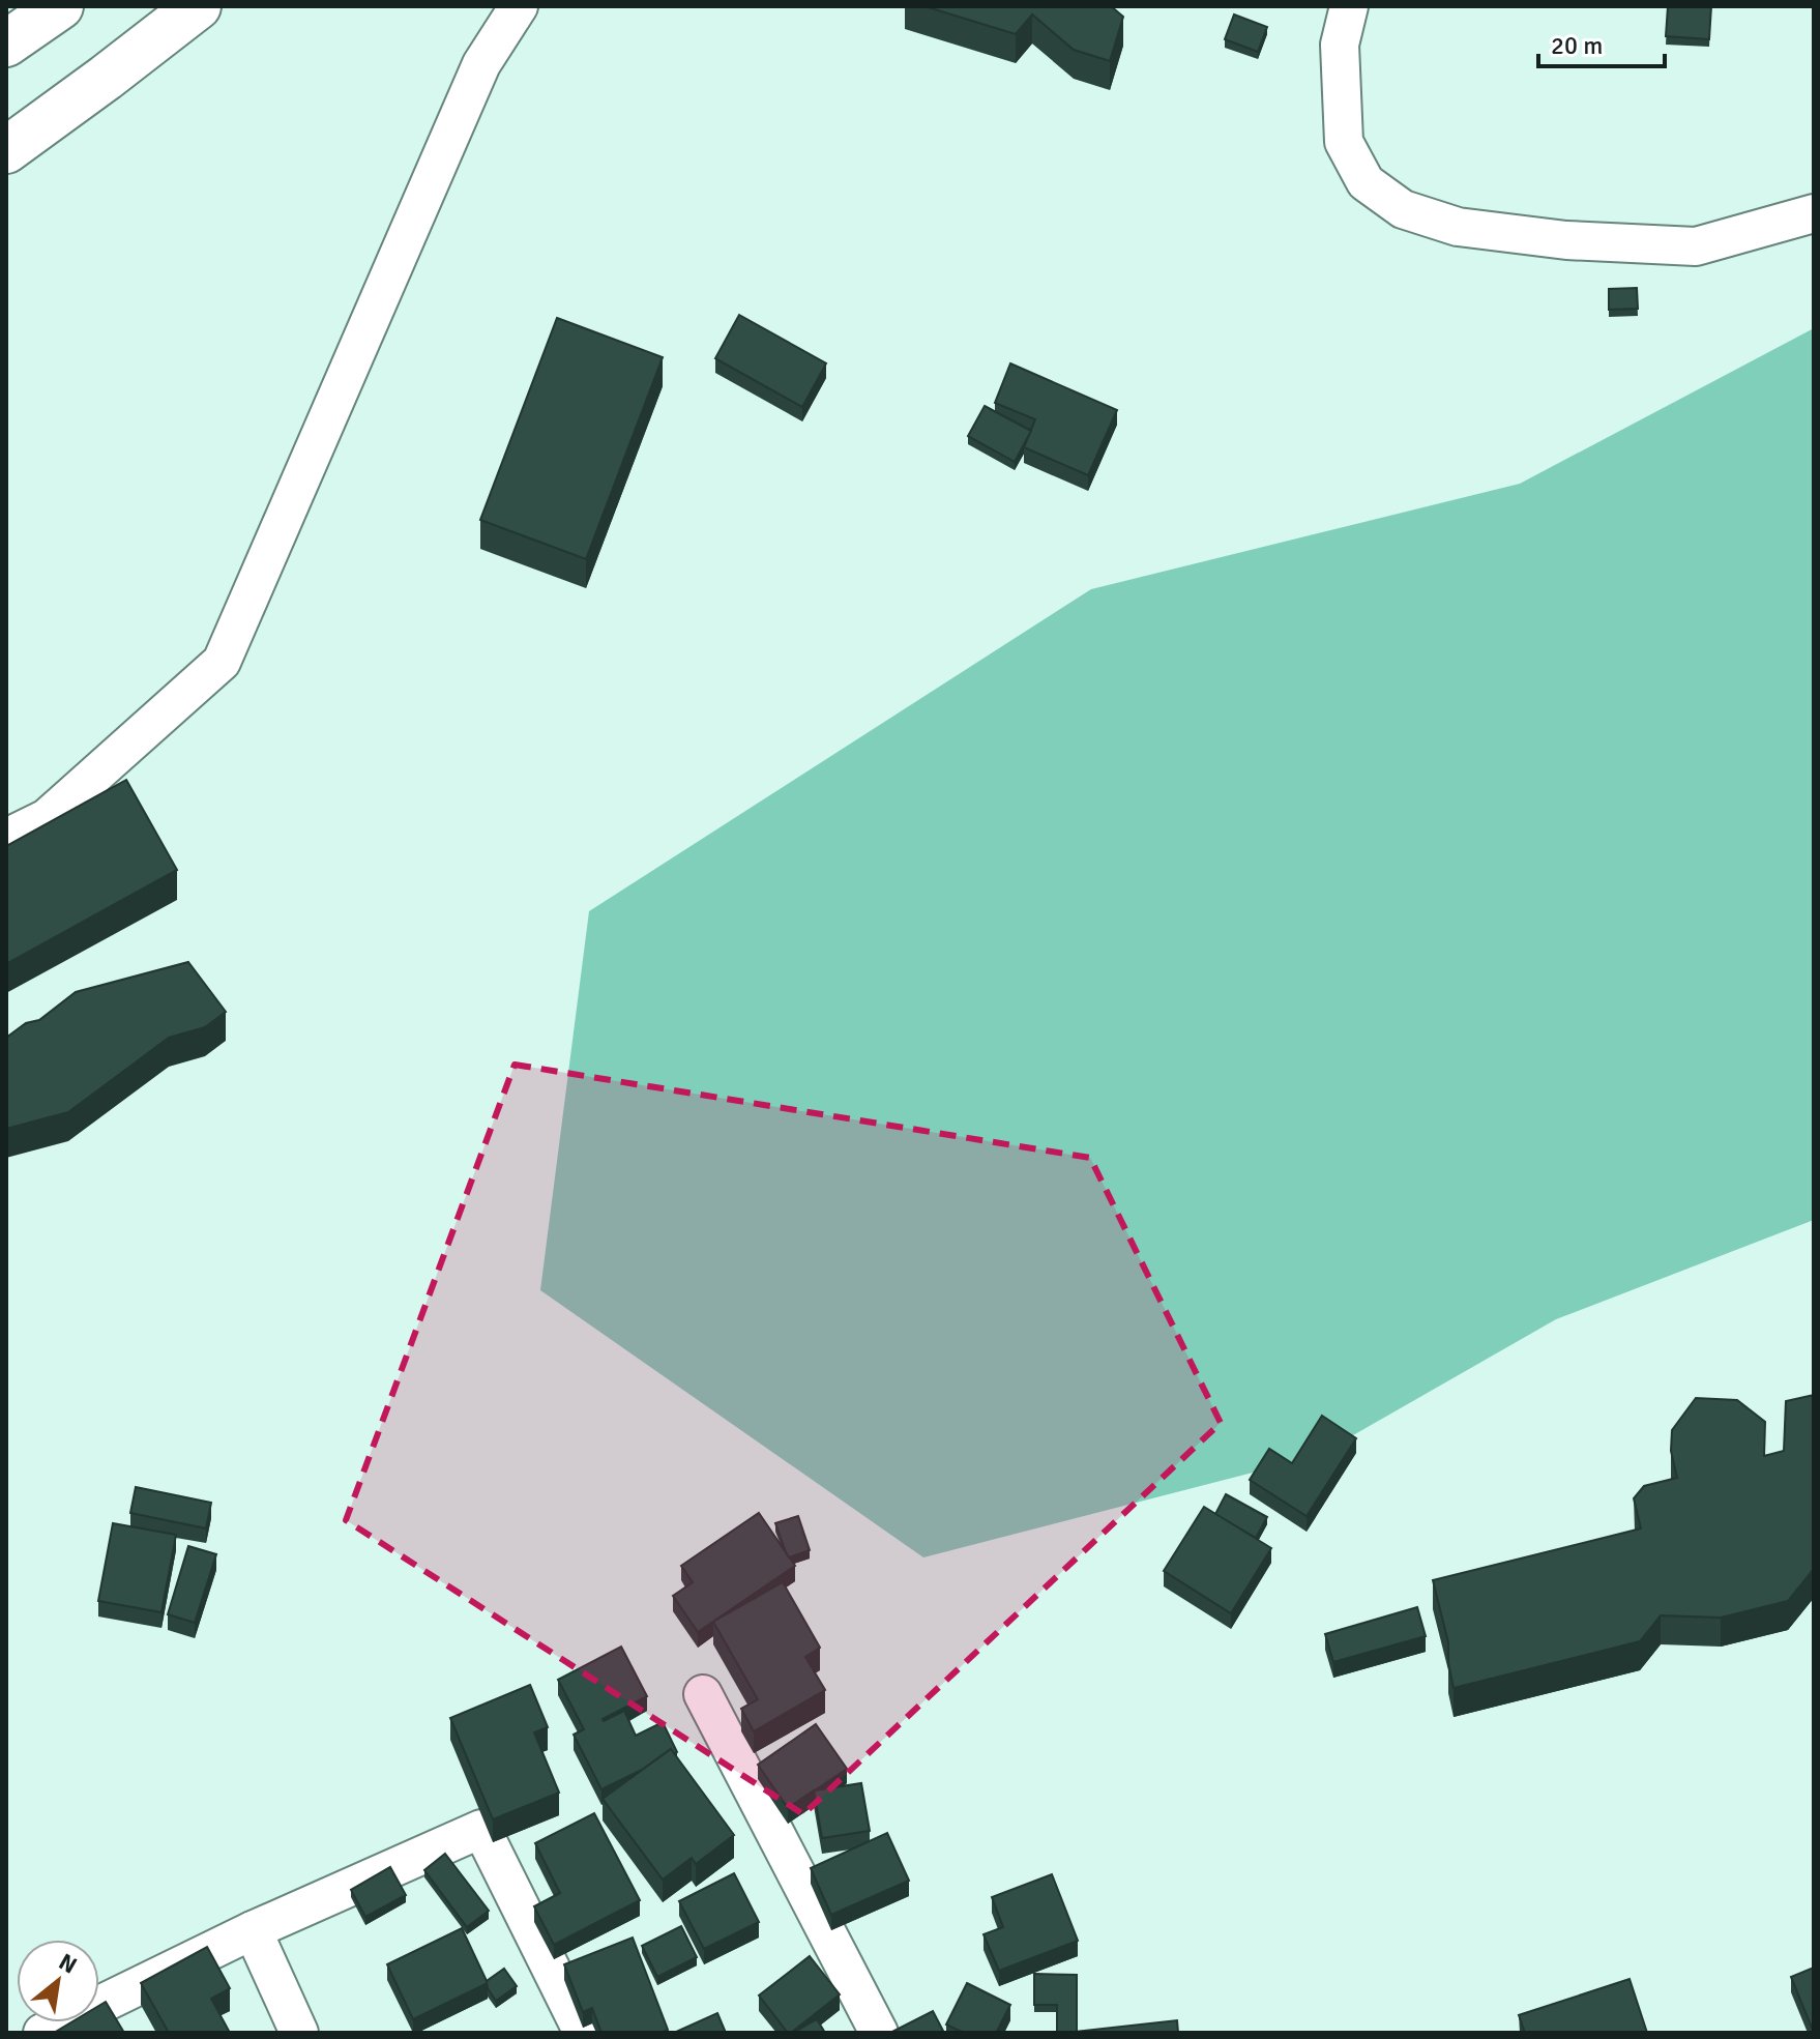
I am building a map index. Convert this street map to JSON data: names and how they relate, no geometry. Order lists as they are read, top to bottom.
{
  "scale_bar": "20 m",
  "north": "top right"
}
